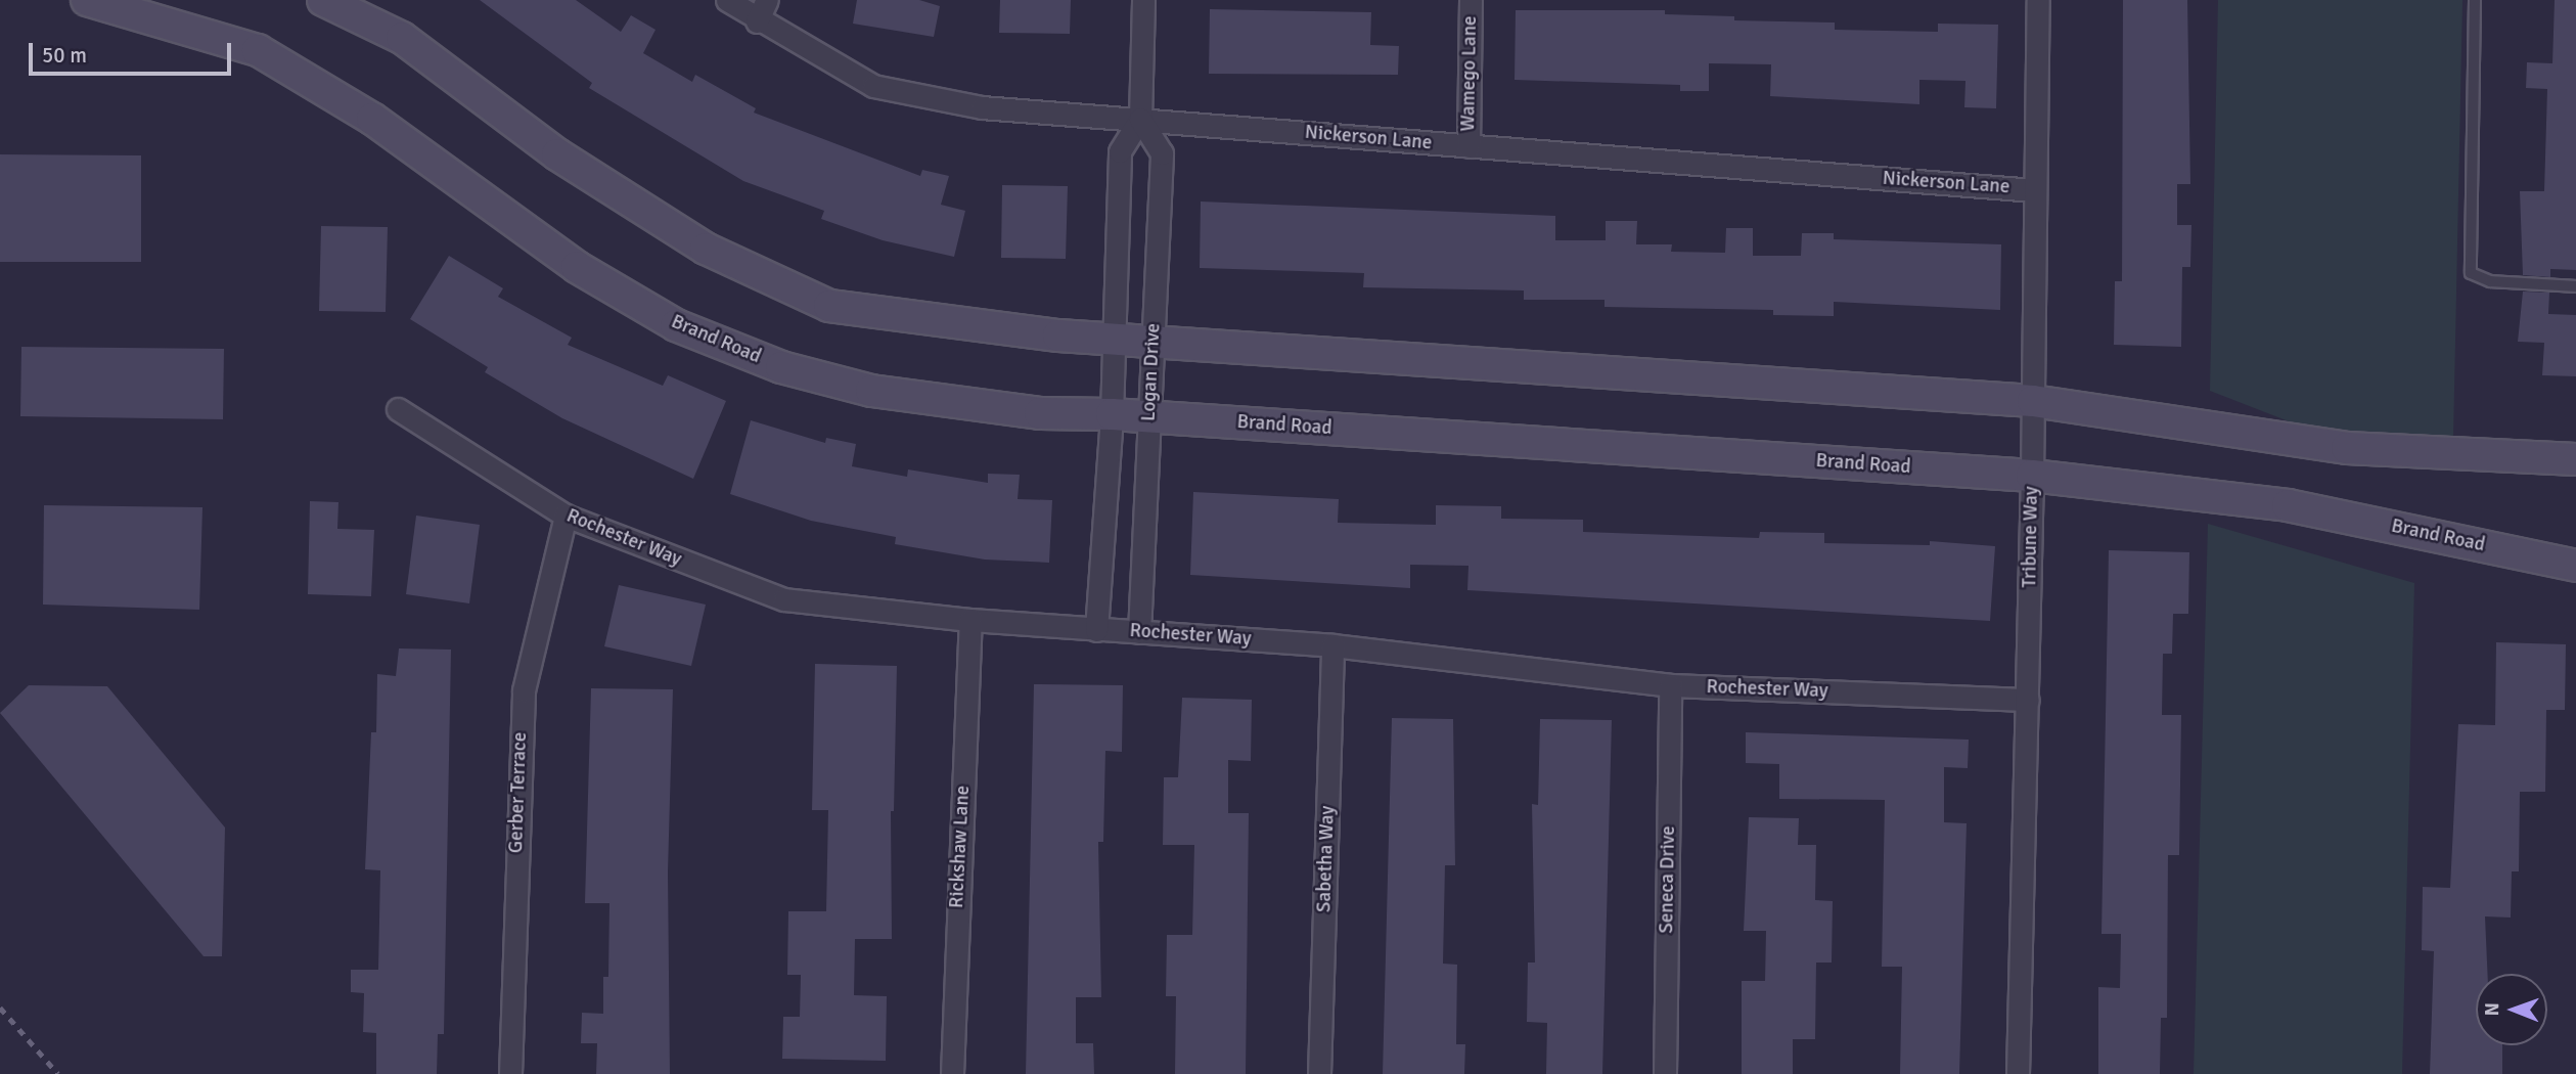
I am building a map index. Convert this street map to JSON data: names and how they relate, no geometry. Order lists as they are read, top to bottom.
{
  "streets": {
    "main road": ["Brand Road"],
    "street": [
      "Wamego Lane",
      "Nickerson Lane",
      "Logan Drive",
      "Tribune Way",
      "Rochester Way",
      "Gerber Terrace",
      "Rickshaw Lane",
      "Sabetha Way",
      "Seneca Drive"
    ]
  },
  "crossings": [
    ["Wamego Lane", "Nickerson Lane"],
    ["Nickerson Lane", "Logan Drive"],
    ["Nickerson Lane", "Tribune Way"],
    ["Brand Road", "Logan Drive"],
    ["Brand Road", "Tribune Way"],
    ["Logan Drive", "Rochester Way"],
    ["Tribune Way", "Rochester Way"],
    ["Rochester Way", "Gerber Terrace"],
    ["Rochester Way", "Rickshaw Lane"],
    ["Rochester Way", "Sabetha Way"],
    ["Rochester Way", "Seneca Drive"]
  ],
  "scale_bar": "50 m",
  "north": "left"
}
